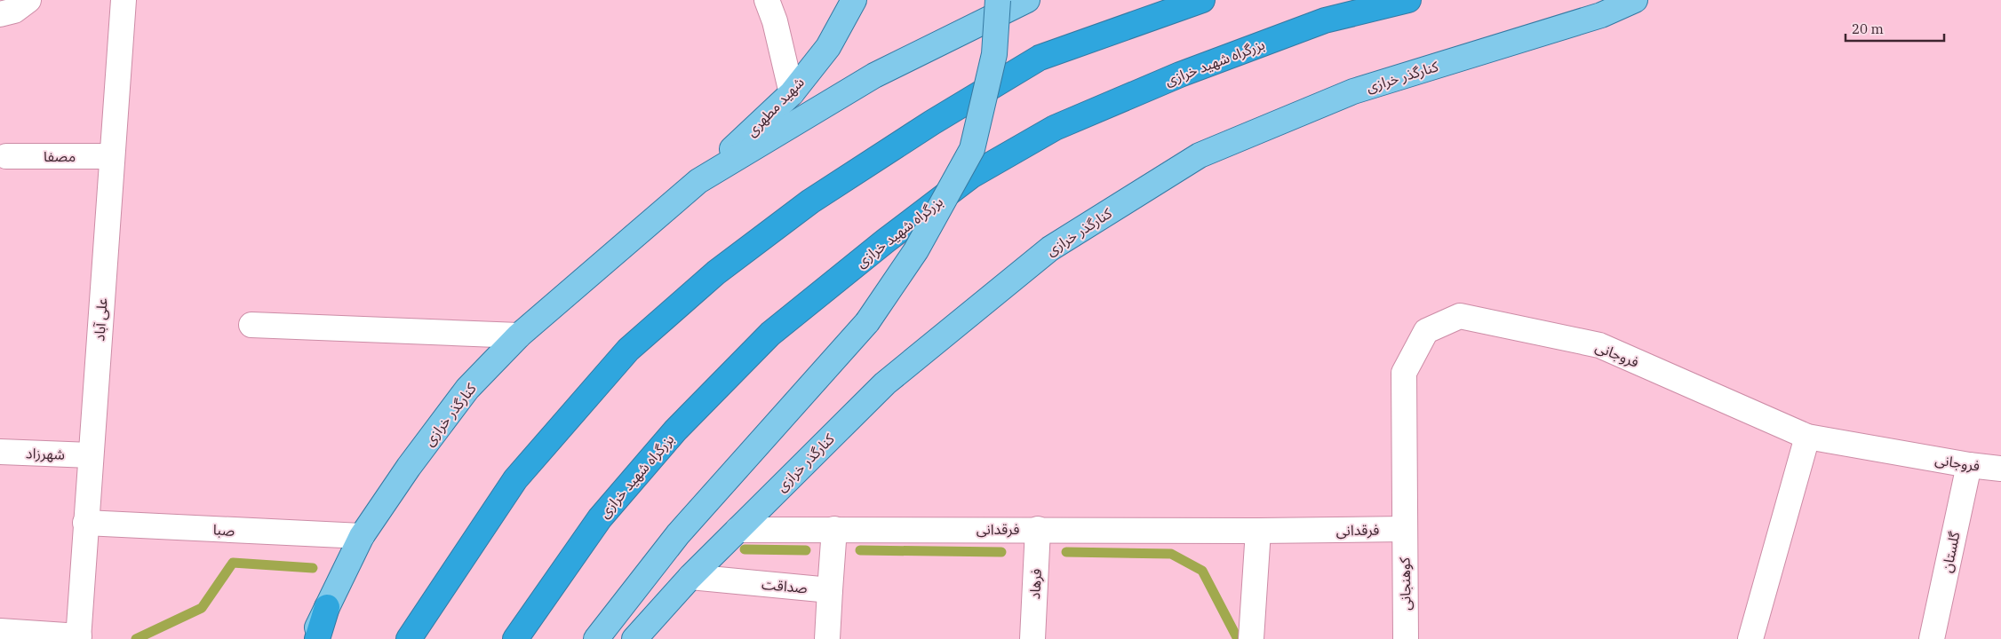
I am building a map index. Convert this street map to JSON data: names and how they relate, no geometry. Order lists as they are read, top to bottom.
{
  "streets": {
    "highway": ["بزرگراه شهید خرازی"],
    "main road": ["کنارگذر خرازی", "شهید مطهری"],
    "street": [
      "مصفا",
      "علی آباد",
      "فروجانی",
      "شهرزاد",
      "فرقدانی",
      "صبا",
      "گلستان",
      "فرهاد",
      "کوهنجانی",
      "صداقت"
    ]
  },
  "crossings": [
    ["کنارگذر خرازی", "شهید مطهری"],
    ["کنارگذر خرازی", "فرقدانی"],
    ["کنارگذر خرازی", "صبا"],
    ["کنارگذر خرازی", "صداقت"],
    ["مصفا", "علی آباد"],
    ["علی آباد", "شهرزاد"],
    ["علی آباد", "صبا"],
    ["فروجانی", "فرقدانی"],
    ["فروجانی", "گلستان"],
    ["فروجانی", "کوهنجانی"],
    ["فرقدانی", "فرهاد"],
    ["فرقدانی", "کوهنجانی"]
  ],
  "scale_bar": "20 m"
}
